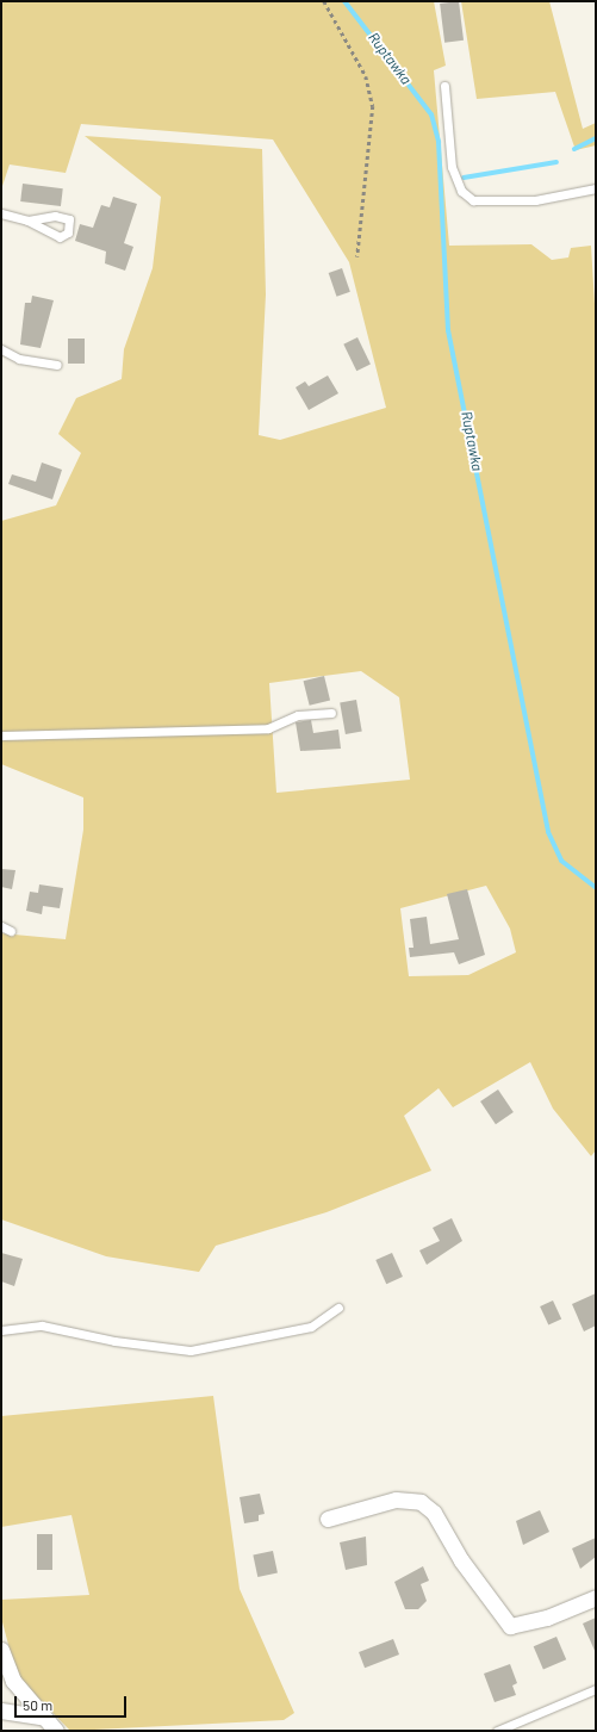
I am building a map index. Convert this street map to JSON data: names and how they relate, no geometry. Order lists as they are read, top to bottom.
{
  "water": ["Ruptawka"],
  "scale_bar": "50 m"
}
